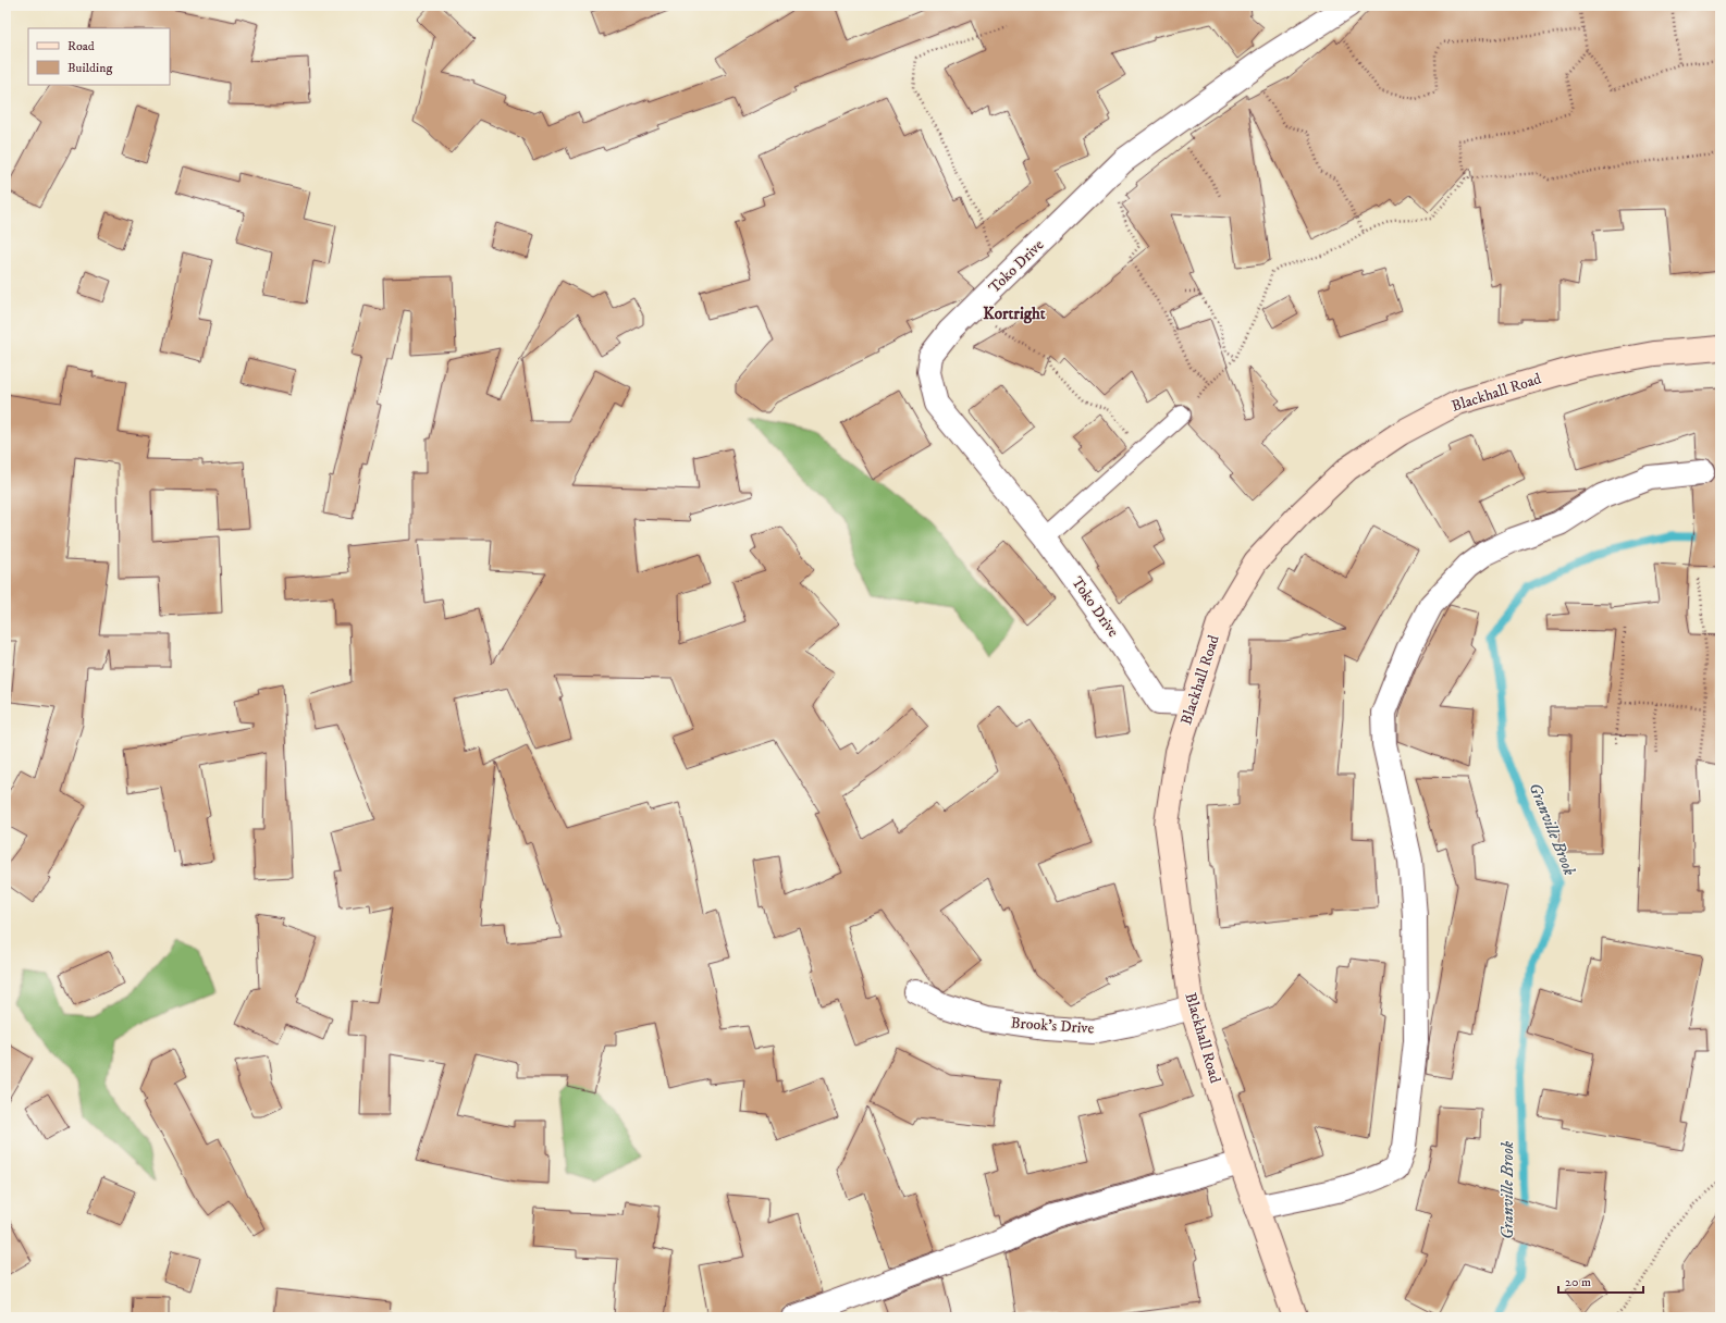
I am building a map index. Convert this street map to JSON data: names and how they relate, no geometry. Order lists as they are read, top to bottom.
{
  "streets": {
    "main road": ["Blackhall Road"],
    "street": ["Toko Drive", "Brook's Drive"]
  },
  "crossings": [
    ["Toko Drive", "Blackhall Road"],
    ["Blackhall Road", "Brook's Drive"]
  ],
  "districts": ["Kortright"],
  "water": ["Granville Brook"],
  "legend": ["Road", "Building"],
  "scale_bar": "20 m"
}
